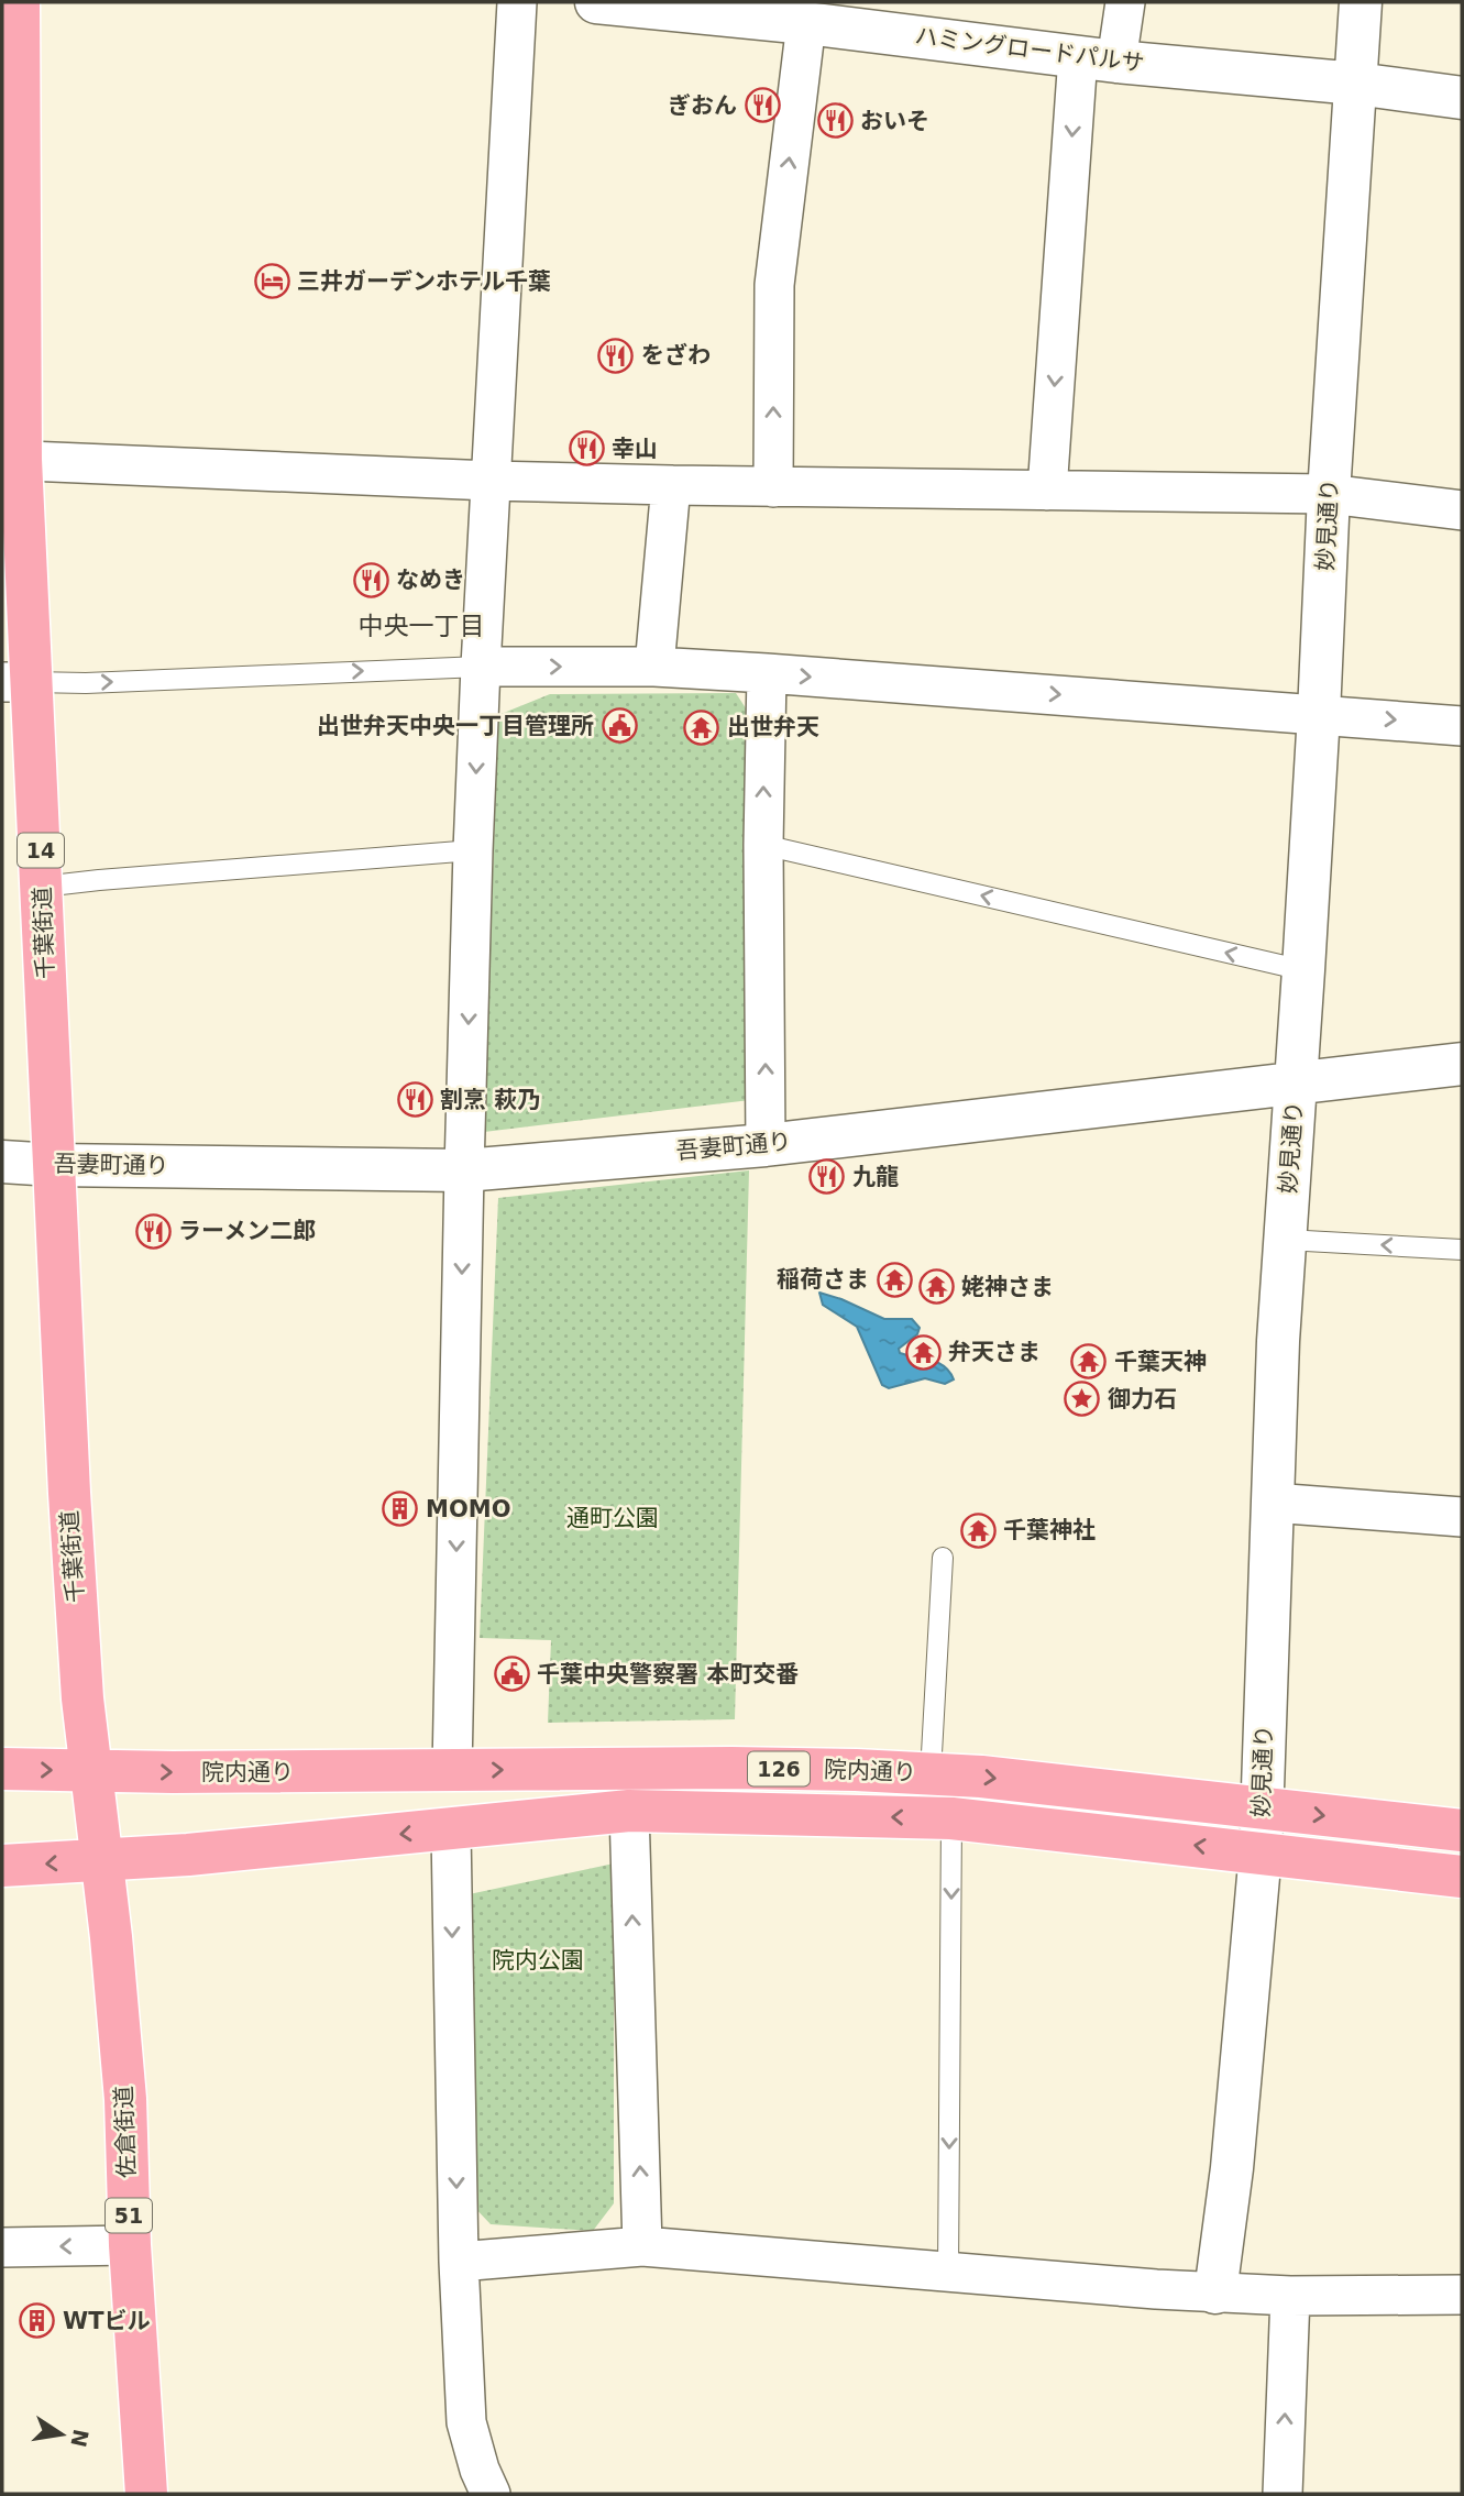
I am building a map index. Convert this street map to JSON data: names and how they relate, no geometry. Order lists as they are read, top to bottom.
{
  "streets": {
    "highway": [
      "14",
      "千葉街道",
      "126",
      "院内通り",
      "佐倉街道",
      "51"
    ],
    "street": ["ハミングロードパルサ", "妙見通り", "吾妻町通り"]
  },
  "crossings": [
    ["ハミングロードパルサ", "妙見通り"],
    ["妙見通り", "吾妻町通り"],
    ["妙見通り", "院内通り"],
    ["千葉街道", "吾妻町通り"],
    ["千葉街道", "126"],
    ["千葉街道", "院内通り"],
    ["千葉街道", "佐倉街道"],
    ["126", "院内通り"],
    ["126", "佐倉街道"],
    ["院内通り", "佐倉街道"]
  ],
  "districts": ["中央一丁目"],
  "parks": ["通町公園", "院内公園"],
  "places": {
    "restaurant": [
      "ぎおん",
      "おいそ",
      "をざわ",
      "幸山",
      "なめき",
      "割烹 萩乃",
      "九龍",
      "ラーメン二郎"
    ],
    "hotel": ["三井ガーデンホテル千葉"],
    "public building": ["出世弁天中央一丁目管理所", "千葉中央警察署 本町交番"],
    "temple": [
      "出世弁天",
      "稲荷さま",
      "姥神さま",
      "弁天さま",
      "千葉天神",
      "千葉神社"
    ],
    "place": ["御力石"],
    "building": ["MOMO", "WTビル"]
  },
  "north": "right"
}
